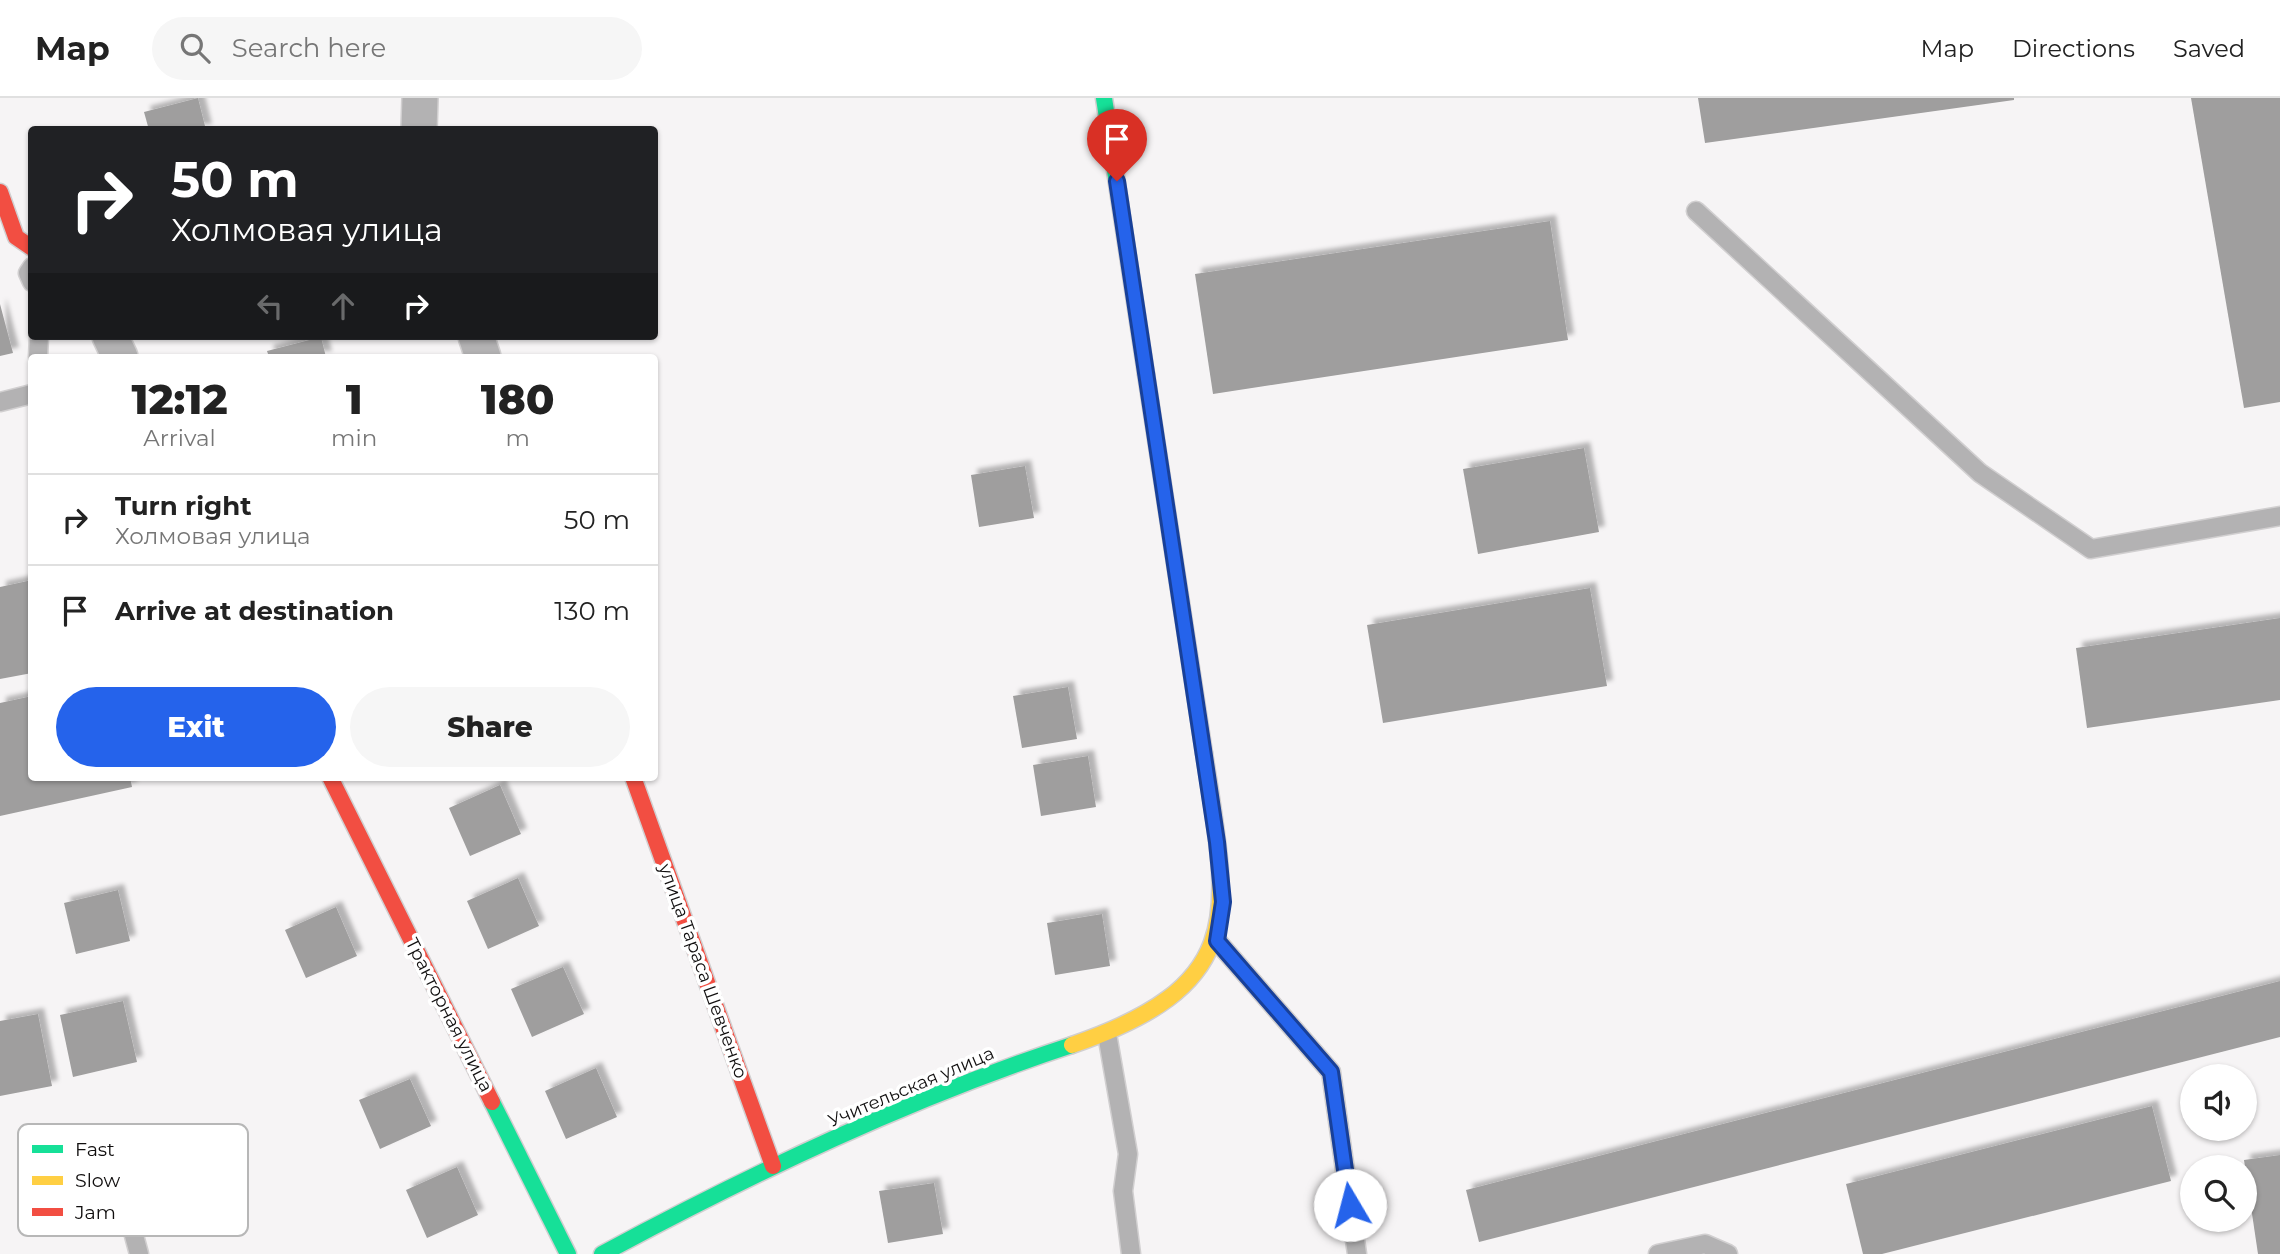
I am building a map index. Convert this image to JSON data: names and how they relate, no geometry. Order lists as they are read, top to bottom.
{
  "streets": {
    "street": ["улица Тараса Шевченко", "Тракторная улица", "Учительская улица"]
  },
  "crossings": [
    ["улица Тараса Шевченко", "Учительская улица"]
  ],
  "legend": ["Fast", "Slow", "Jam"],
  "page": {
    "header": "Map",
    "search": "Search here",
    "nav": ["Map", "Directions", "Saved"],
    "turn": ["50 m", "Холмовая улица"],
    "eta": [
      "12:12",
      "Arrival",
      "1",
      "min",
      "180",
      "m"
    ],
    "list": [
      {
        "name": "Turn right",
        "note": "Холмовая улица",
        "value": "50 m"
      },
      {
        "name": "Arrive at destination",
        "value": "130 m"
      }
    ],
    "buttons": ["Exit", "Share"]
  }
}
